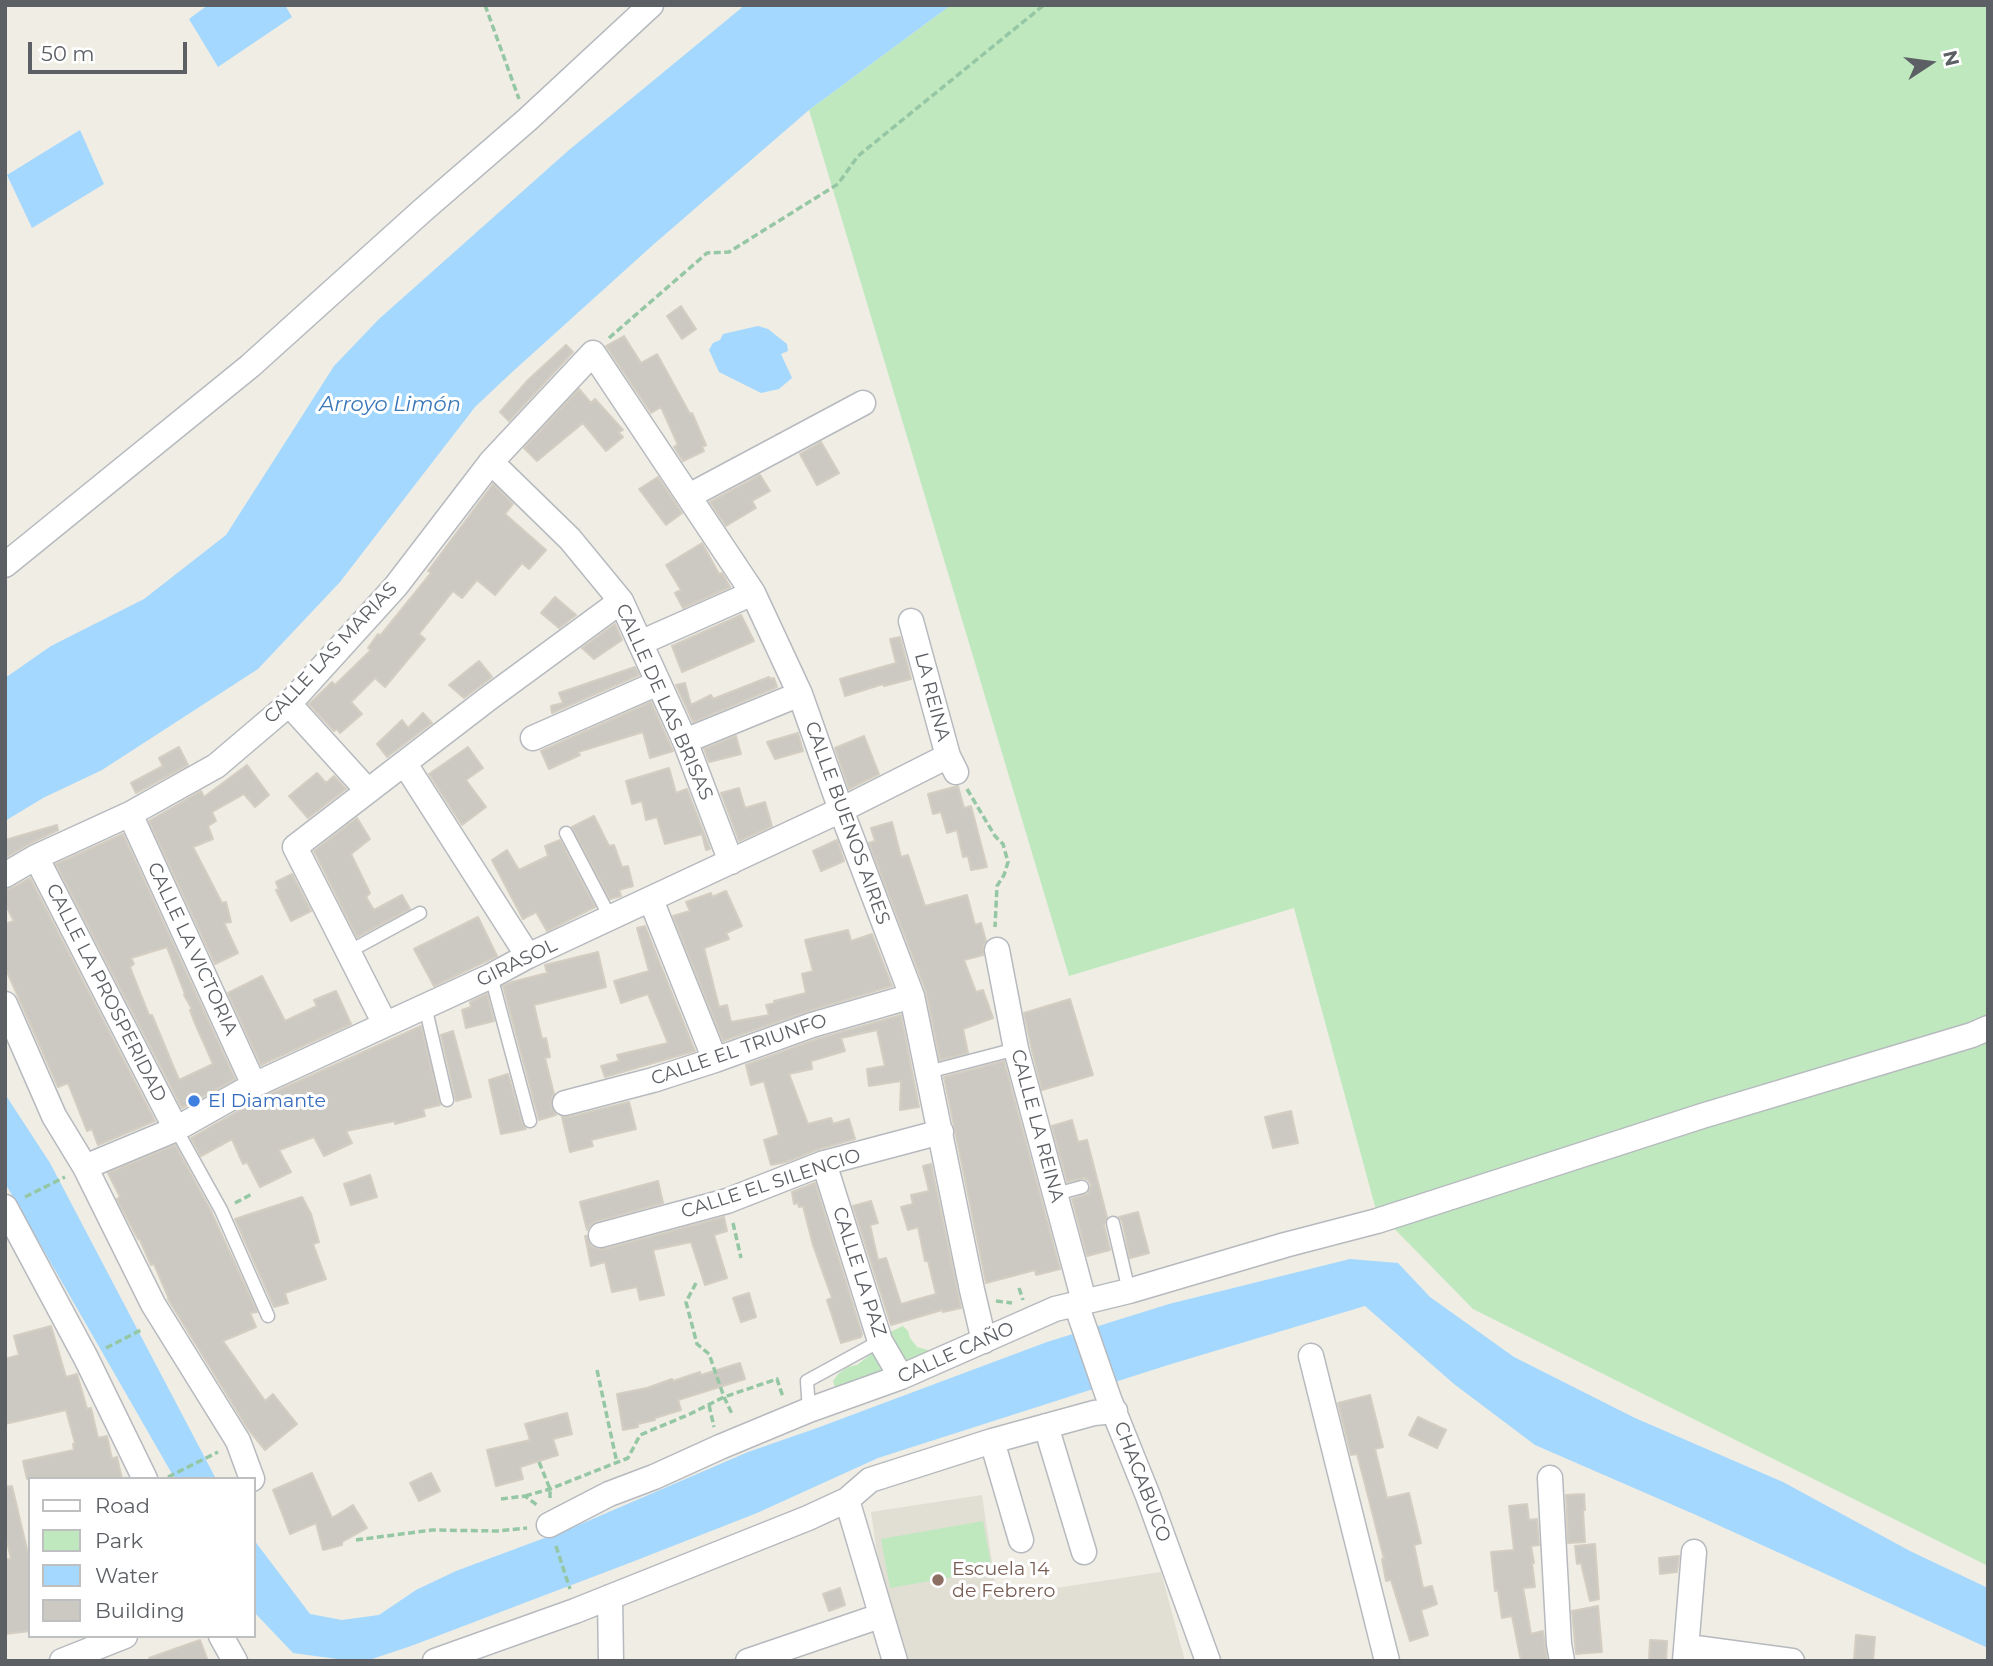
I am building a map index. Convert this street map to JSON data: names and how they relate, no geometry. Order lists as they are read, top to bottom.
{
  "streets": {
    "street": [
      "CALLE LAS MARIAS",
      "LA REINA",
      "CALLE DE LAS BRISAS",
      "CALLE BUENOS AIRES",
      "CALLE LA VICTORIA",
      "GIRASOL",
      "CALLE LA PROSPERIDAD",
      "CALLE EL TRIUNFO",
      "CALLE LA REINA",
      "CALLE EL SILENCIO",
      "CALLE LA PAZ",
      "CALLE CAÑO",
      "CHACABUCO"
    ]
  },
  "crossings": [
    ["CALLE LAS MARIAS", "CALLE DE LAS BRISAS"],
    ["CALLE LAS MARIAS", "CALLE BUENOS AIRES"],
    ["CALLE LAS MARIAS", "CALLE LA VICTORIA"],
    ["CALLE LAS MARIAS", "CALLE LA PROSPERIDAD"],
    ["LA REINA", "GIRASOL"],
    ["CALLE DE LAS BRISAS", "GIRASOL"],
    ["CALLE BUENOS AIRES", "GIRASOL"],
    ["CALLE BUENOS AIRES", "CALLE EL TRIUNFO"],
    ["CALLE BUENOS AIRES", "CALLE EL SILENCIO"],
    ["CALLE BUENOS AIRES", "CALLE CAÑO"],
    ["CALLE LA VICTORIA", "GIRASOL"],
    ["GIRASOL", "CALLE LA PROSPERIDAD"],
    ["CALLE LA REINA", "CALLE CAÑO"],
    ["CALLE LA REINA", "CHACABUCO"],
    ["CALLE EL SILENCIO", "CALLE LA PAZ"],
    ["CALLE LA PAZ", "CALLE CAÑO"],
    ["CALLE CAÑO", "CHACABUCO"]
  ],
  "water": ["Arroyo Limón"],
  "places": ["El Diamante", "Escuela 14 de Febrero"],
  "legend": [
    "Road",
    "Park",
    "Water",
    "Building"
  ],
  "scale_bar": "50 m",
  "north": "right"
}
